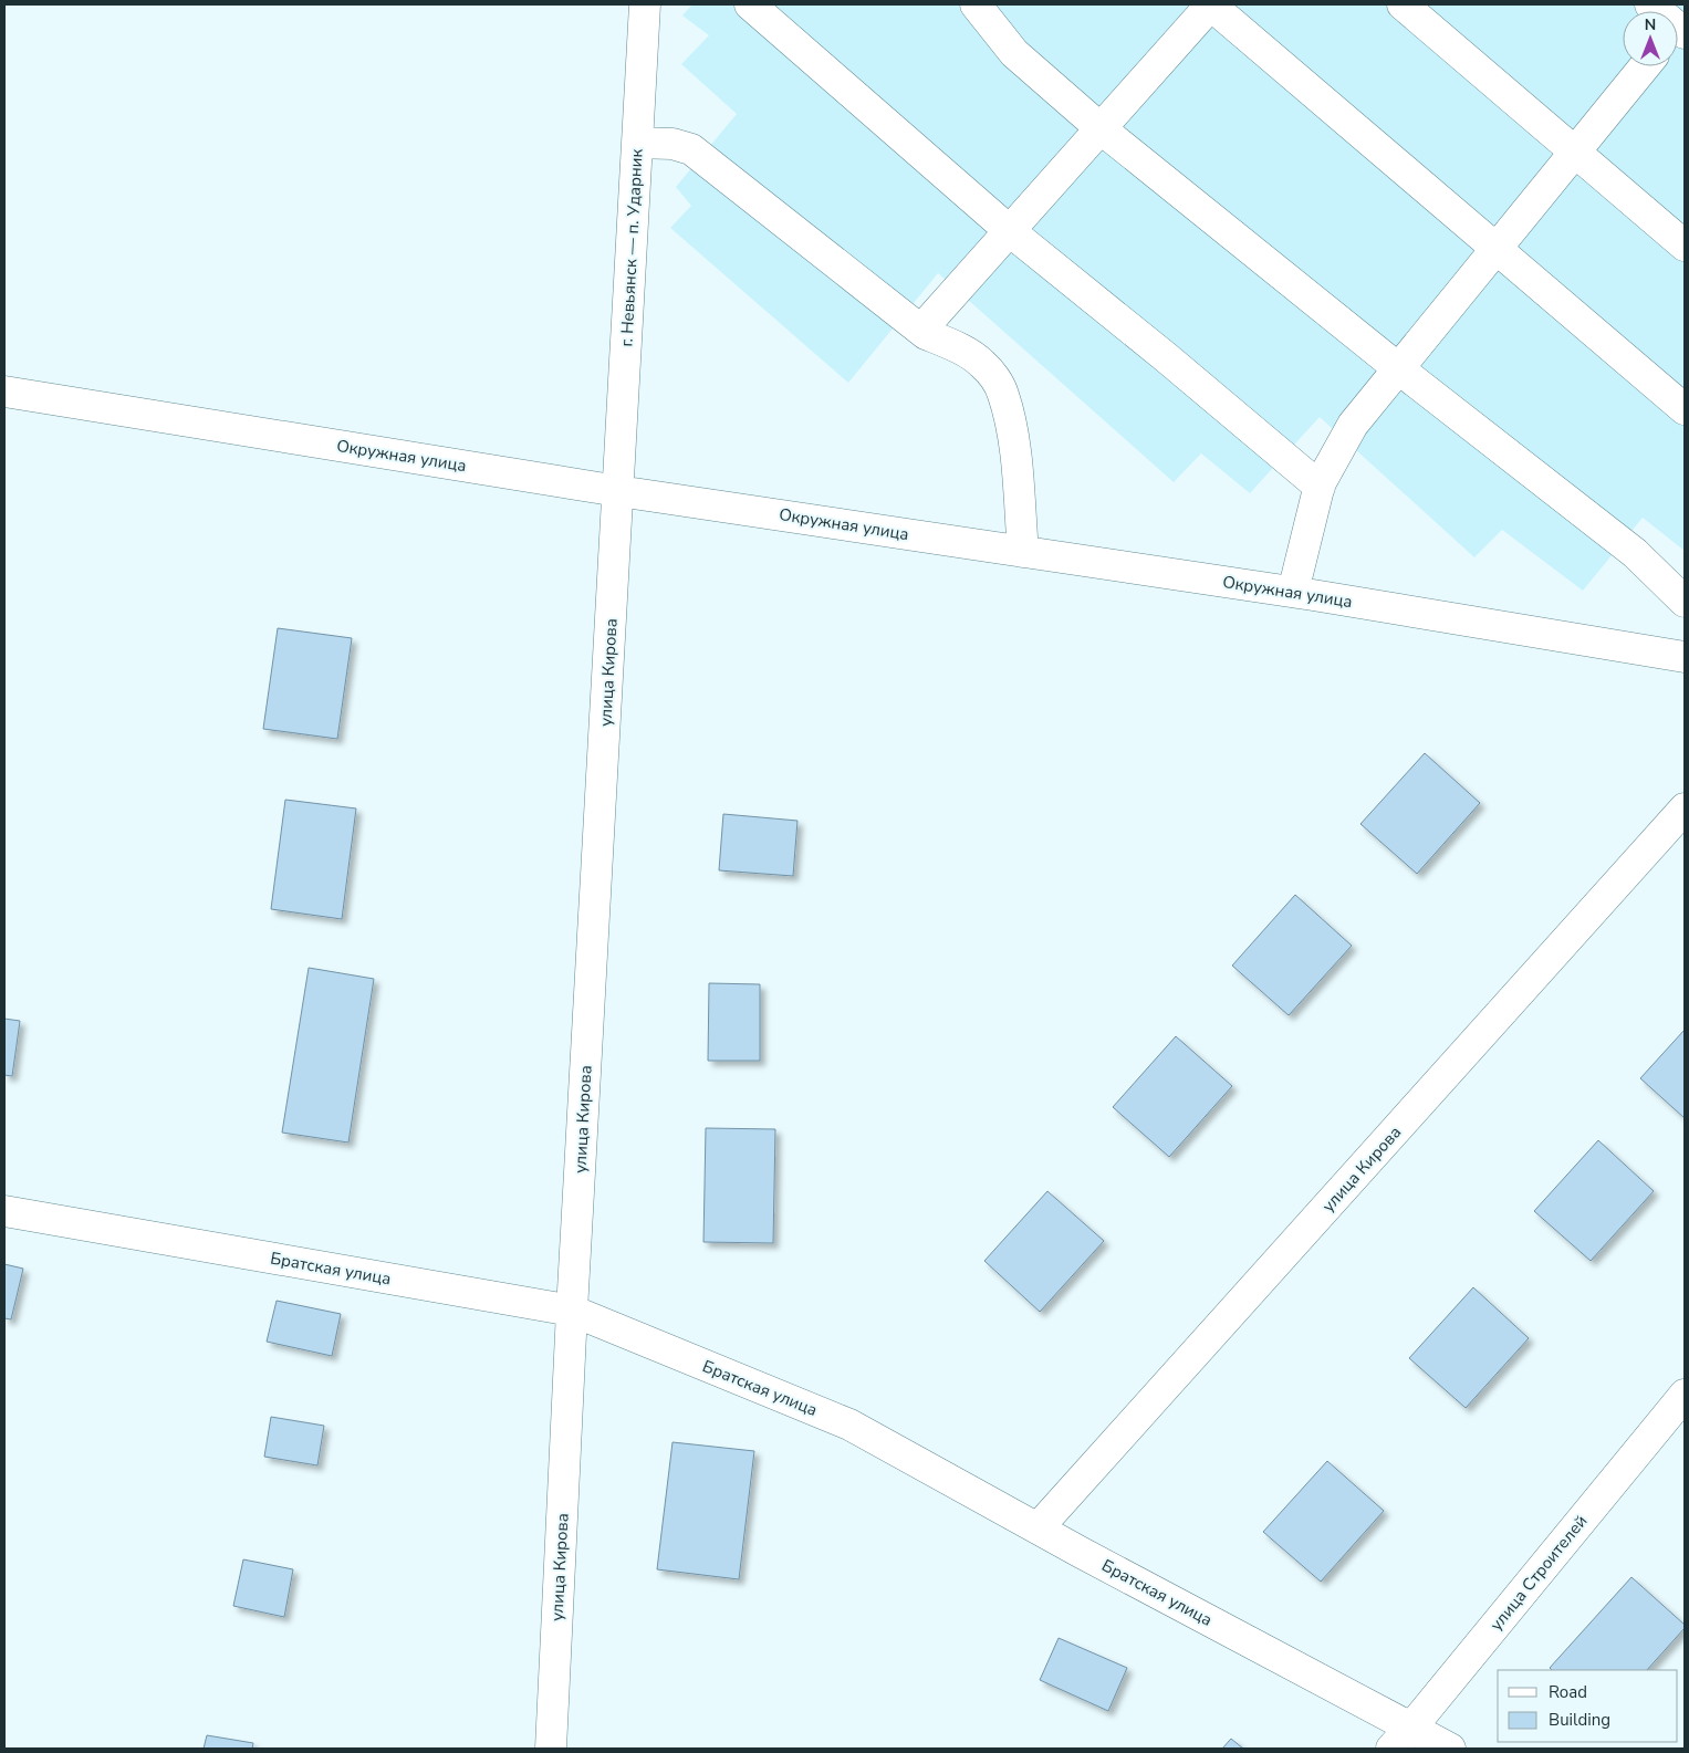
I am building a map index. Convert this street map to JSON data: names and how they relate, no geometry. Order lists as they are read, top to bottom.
{
  "streets": {
    "street": [
      "г. Невьянск — п. Ударник",
      "Окружная улица",
      "улица Кирова",
      "Братская улица",
      "улица Строителей"
    ]
  },
  "crossings": [
    ["г. Невьянск — п. Ударник", "Окружная улица"],
    ["г. Невьянск — п. Ударник", "улица Кирова"],
    ["Окружная улица", "улица Кирова"],
    ["улица Кирова", "Братская улица"],
    ["Братская улица", "улица Строителей"]
  ],
  "legend": ["Road", "Building"],
  "north": "top"
}
